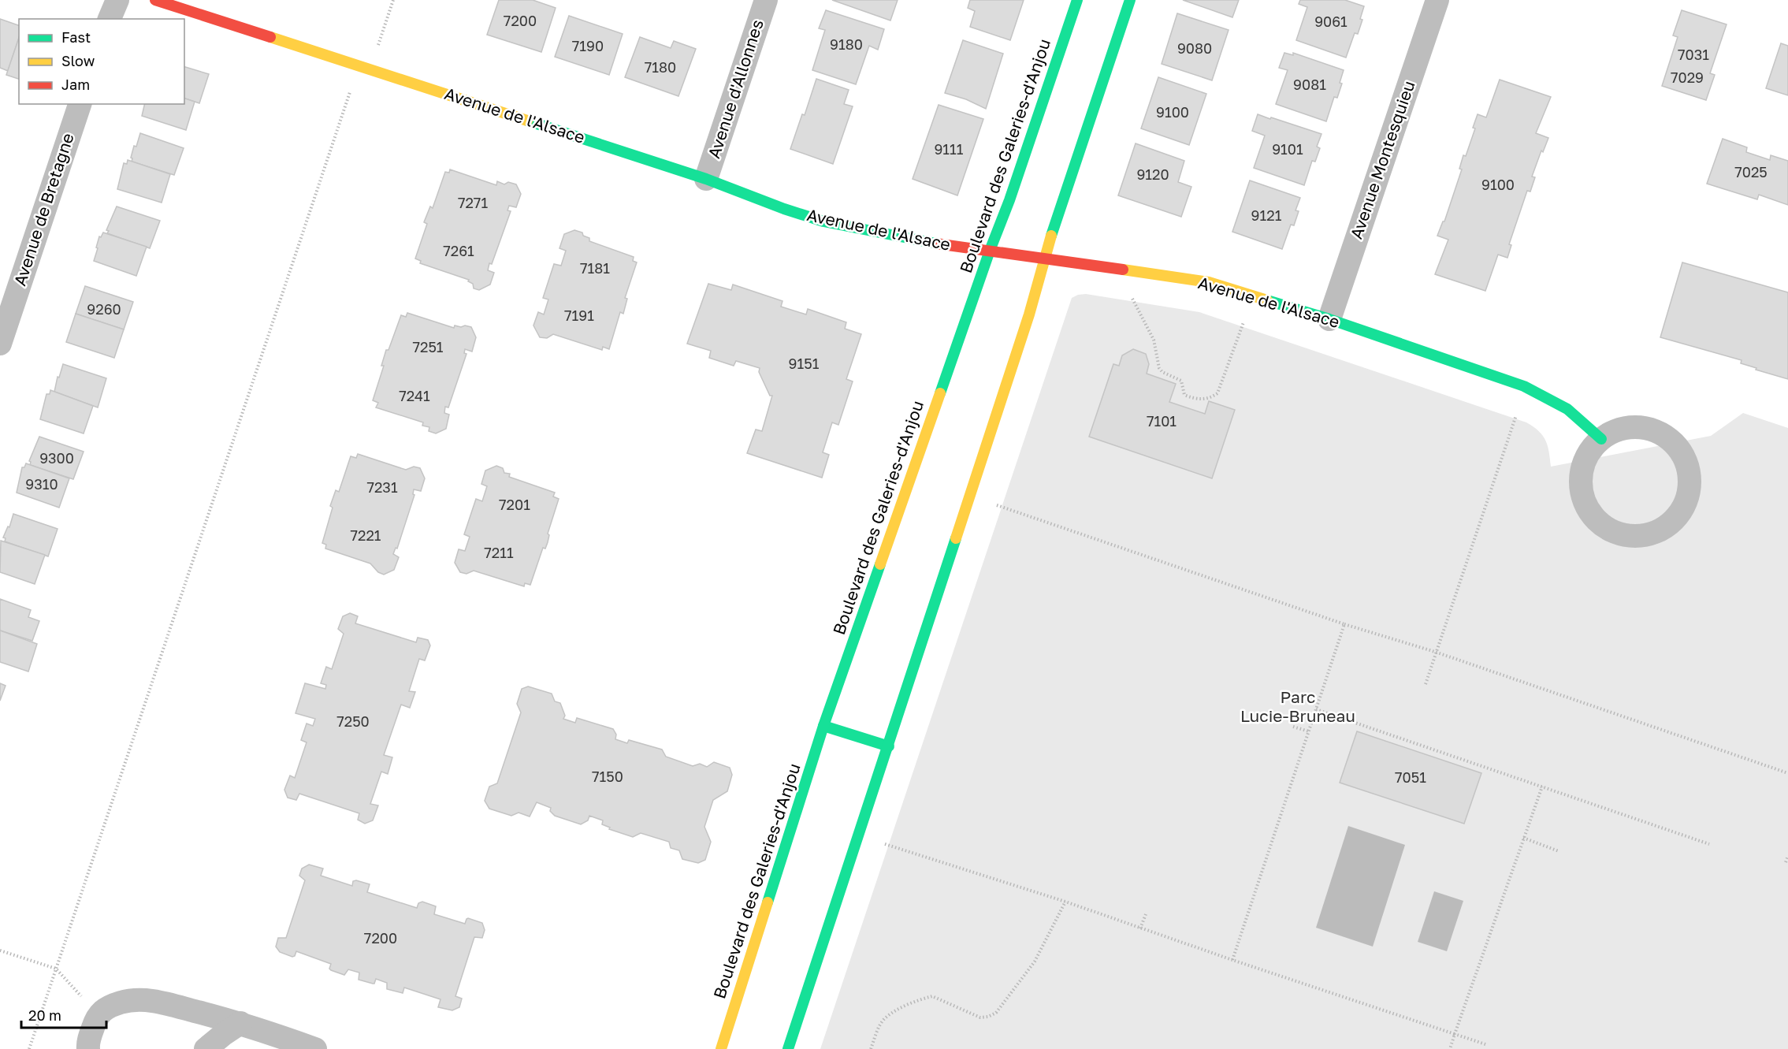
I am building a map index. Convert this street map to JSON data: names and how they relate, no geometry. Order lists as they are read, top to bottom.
{
  "streets": {
    "street": [
      "Avenue d'Allonnes",
      "Avenue de l'Alsace",
      "Boulevard des Galeries-d'Anjou",
      "Avenue Montesquieu",
      "Avenue de Bretagne"
    ]
  },
  "crossings": [
    ["Avenue d'Allonnes", "Avenue de l'Alsace"],
    ["Avenue de l'Alsace", "Boulevard des Galeries-d'Anjou"],
    ["Avenue de l'Alsace", "Avenue Montesquieu"]
  ],
  "parks": ["Parc Lucie-Bruneau"],
  "house_numbers": [
    "7200",
    "9061",
    "9180",
    "7190",
    "9080",
    "7031",
    "7180",
    "7029",
    "9081",
    "9100",
    "9111",
    "9101",
    "7025",
    "9120",
    "9100",
    "7271",
    "9121",
    "7261",
    "7181",
    "9260",
    "7191",
    "7251",
    "9151",
    "7241",
    "7101",
    "9300",
    "9310",
    "7231",
    "7201",
    "7221",
    "7211",
    "7250",
    "7150",
    "7051",
    "7200"
  ],
  "legend": ["Fast", "Slow", "Jam"],
  "scale_bar": "20 m"
}
